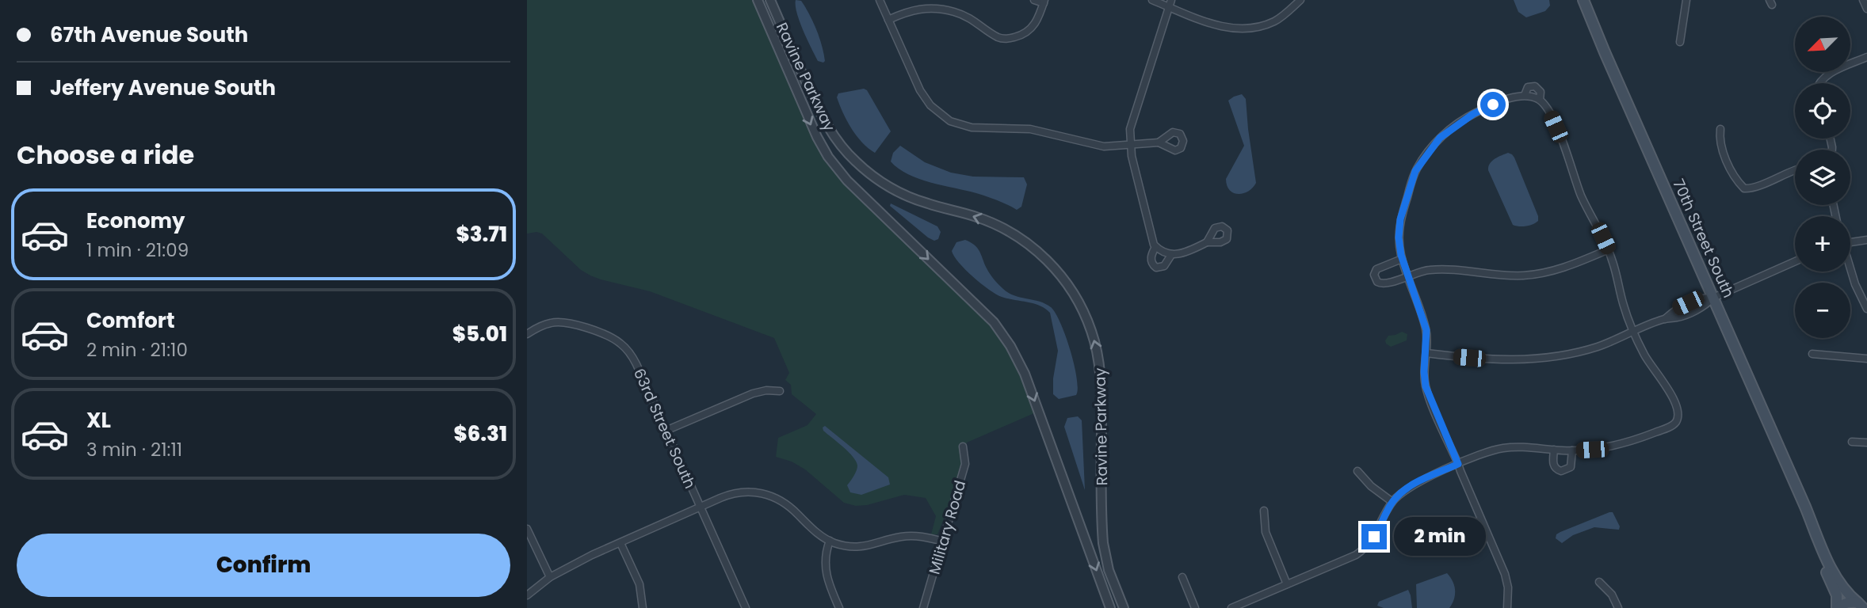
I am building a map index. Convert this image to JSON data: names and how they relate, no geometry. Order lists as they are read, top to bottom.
{
  "streets": {
    "main road": ["70th Street South"],
    "street": ["Ravine Parkway", "63rd Street South", "Military Road"]
  },
  "north": "bottom left",
  "page": {
    "banner": ["67th Avenue South", "Jeffery Avenue South"],
    "map_buttons": ["+", "−"],
    "heading": "Choose a ride",
    "list": [
      {
        "name": "Economy",
        "note": "1 min · 21:09",
        "value": "$3.71"
      },
      {
        "name": "Comfort",
        "note": "2 min · 21:10",
        "value": "$5.01"
      },
      {
        "name": "XL",
        "note": "3 min · 21:11",
        "value": "$6.31"
      }
    ],
    "bubble": "2 min",
    "buttons": "Confirm"
  }
}
